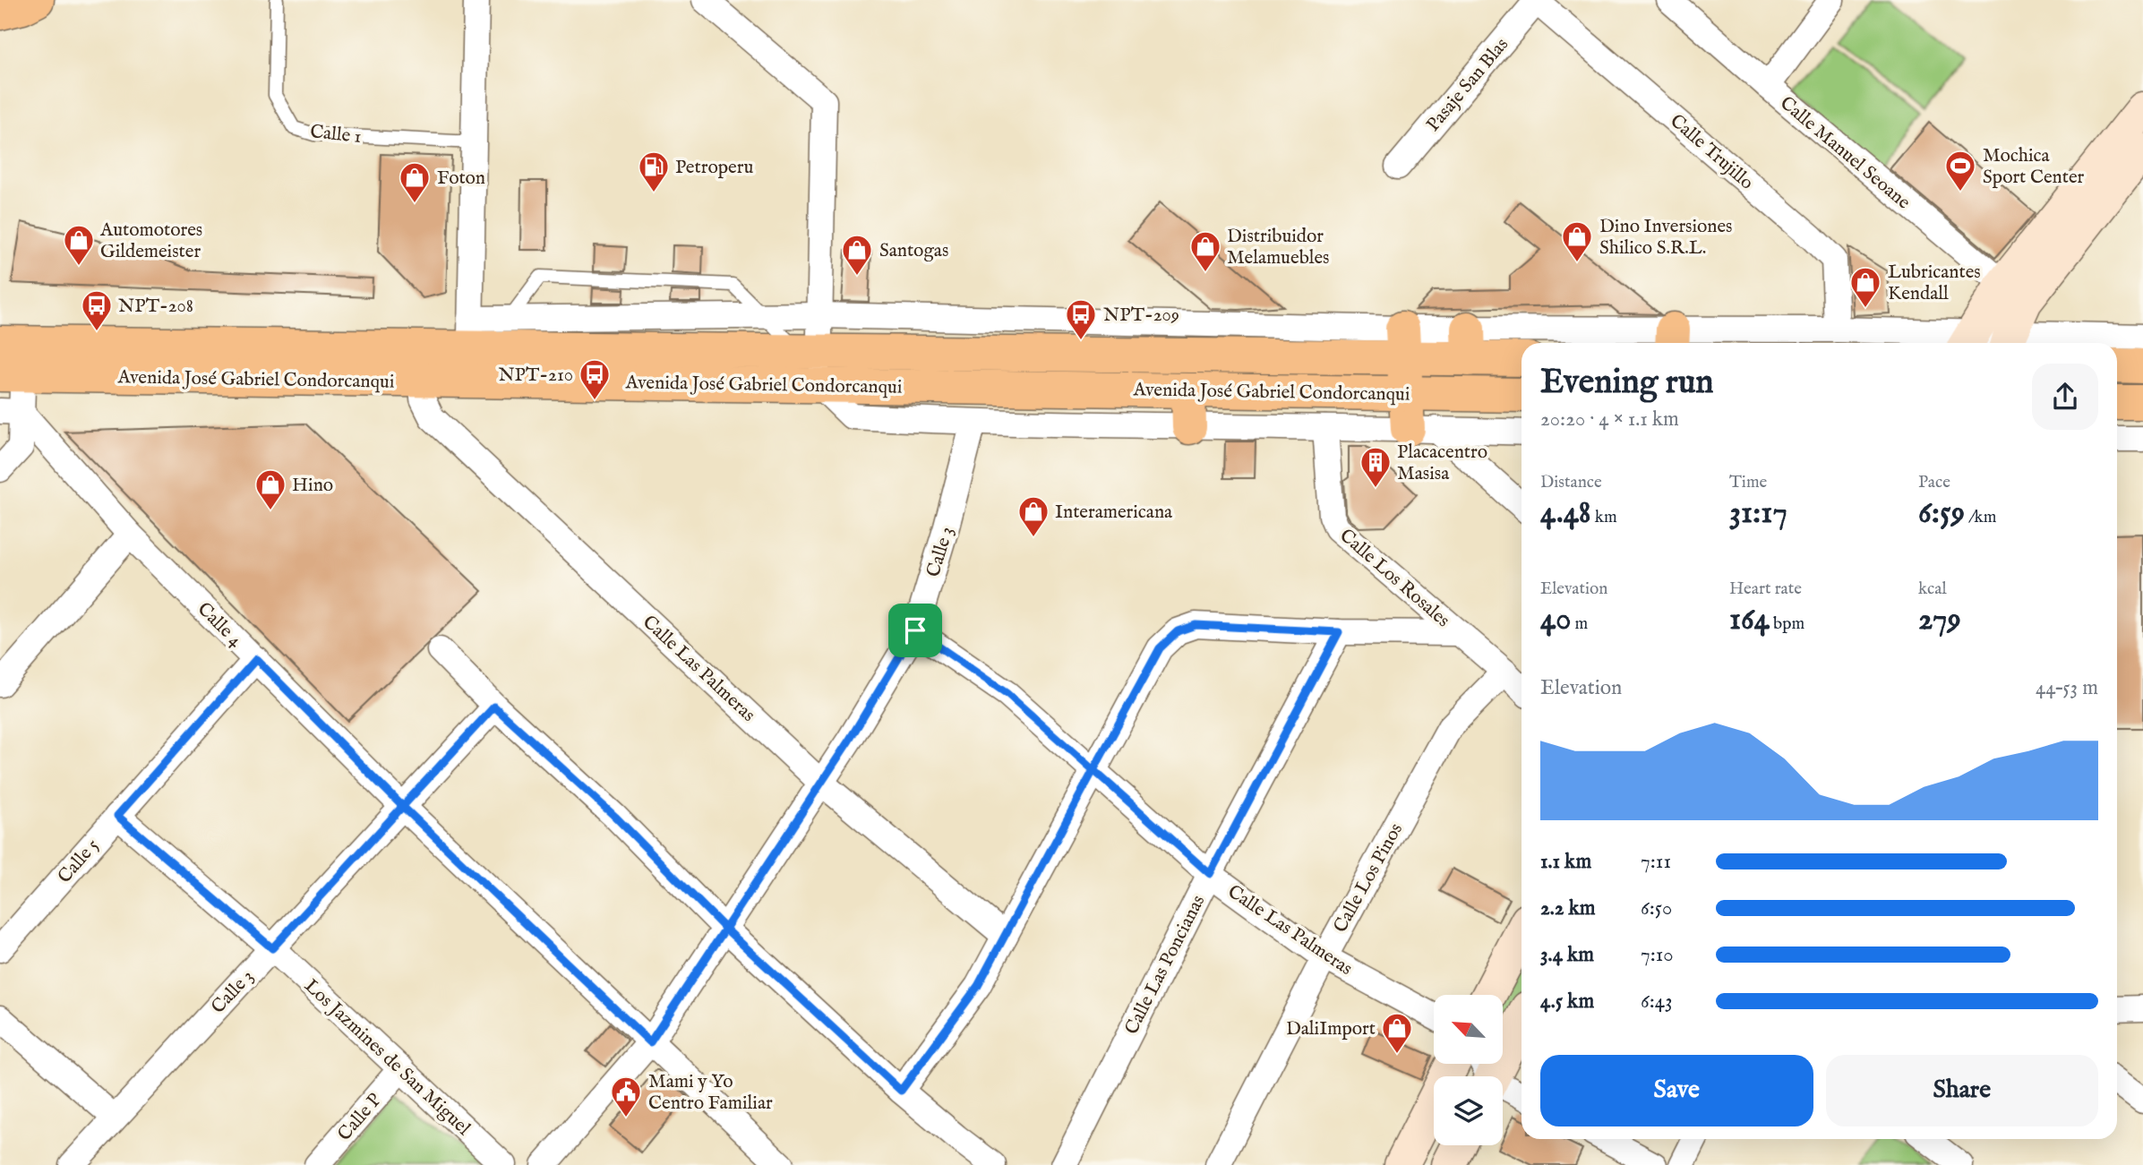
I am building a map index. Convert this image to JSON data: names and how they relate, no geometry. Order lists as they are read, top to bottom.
{
  "streets": {
    "main road": ["Avenida José Gabriel Condorcanqui"],
    "street": [
      "Pasaje San Blas",
      "Calle Trujillo",
      "Calle Manuel Seoane",
      "Calle 3",
      "Calle Los Rosales",
      "Calle 4",
      "Calle Las Palmeras",
      "Calle 5",
      "Calle Los Pinos",
      "Calle Las Poncianas",
      "Los Jazmines de San Miguel",
      "Calle P"
    ],
    "lane": ["Calle 1"]
  },
  "crossings": [
    ["Pasaje San Blas", "Calle Trujillo"],
    ["Avenida José Gabriel Condorcanqui", "Calle Las Palmeras"],
    ["Calle 3", "Calle 4"],
    ["Calle 3", "Calle Las Palmeras"],
    ["Calle 3", "Los Jazmines de San Miguel"],
    ["Calle Los Rosales", "Calle Los Pinos"],
    ["Calle 4", "Calle 5"],
    ["Calle Las Palmeras", "Calle Los Pinos"],
    ["Calle Las Palmeras", "Calle Las Poncianas"],
    ["Calle 5", "Los Jazmines de San Miguel"],
    ["Los Jazmines de San Miguel", "Calle P"]
  ],
  "places": {
    "sports": ["Mochica Sport Center"],
    "fuel station": ["Petroperu"],
    "shop": [
      "Foton",
      "Dino Inversiones Shilico S.R.L.",
      "Automotores Gildemeister",
      "Distribuidor Melamuebles",
      "Santogas",
      "Lubricantes Kendall",
      "Hino",
      "Interamericana",
      "DaliImport"
    ],
    "bus stop": ["NPT-208", "NPT-209", "NPT-210"],
    "building": ["Placacentro Masisa"],
    "public building": ["Mami y Yo Centro Familiar"]
  },
  "north": "top left",
  "page": {
    "heading": ["Evening run", "20:20 · 4 × 1.1 km"],
    "stats": [
      ["Distance", "4.48 km"],
      ["Time", "31:17"],
      ["Pace", "6:59 /km"],
      ["Elevation", "40 m"],
      ["Heart rate", "164 bpm"],
      ["kcal", "279"]
    ],
    "chart": ["Elevation", "44–53 m"],
    "list": [
      {
        "name": "1.1 km",
        "note": "7:11"
      },
      {
        "name": "2.2 km",
        "note": "6:50"
      },
      {
        "name": "3.4 km",
        "note": "7:10"
      },
      {
        "name": "4.5 km",
        "note": "6:43"
      }
    ],
    "buttons": ["Save", "Share"]
  }
}
